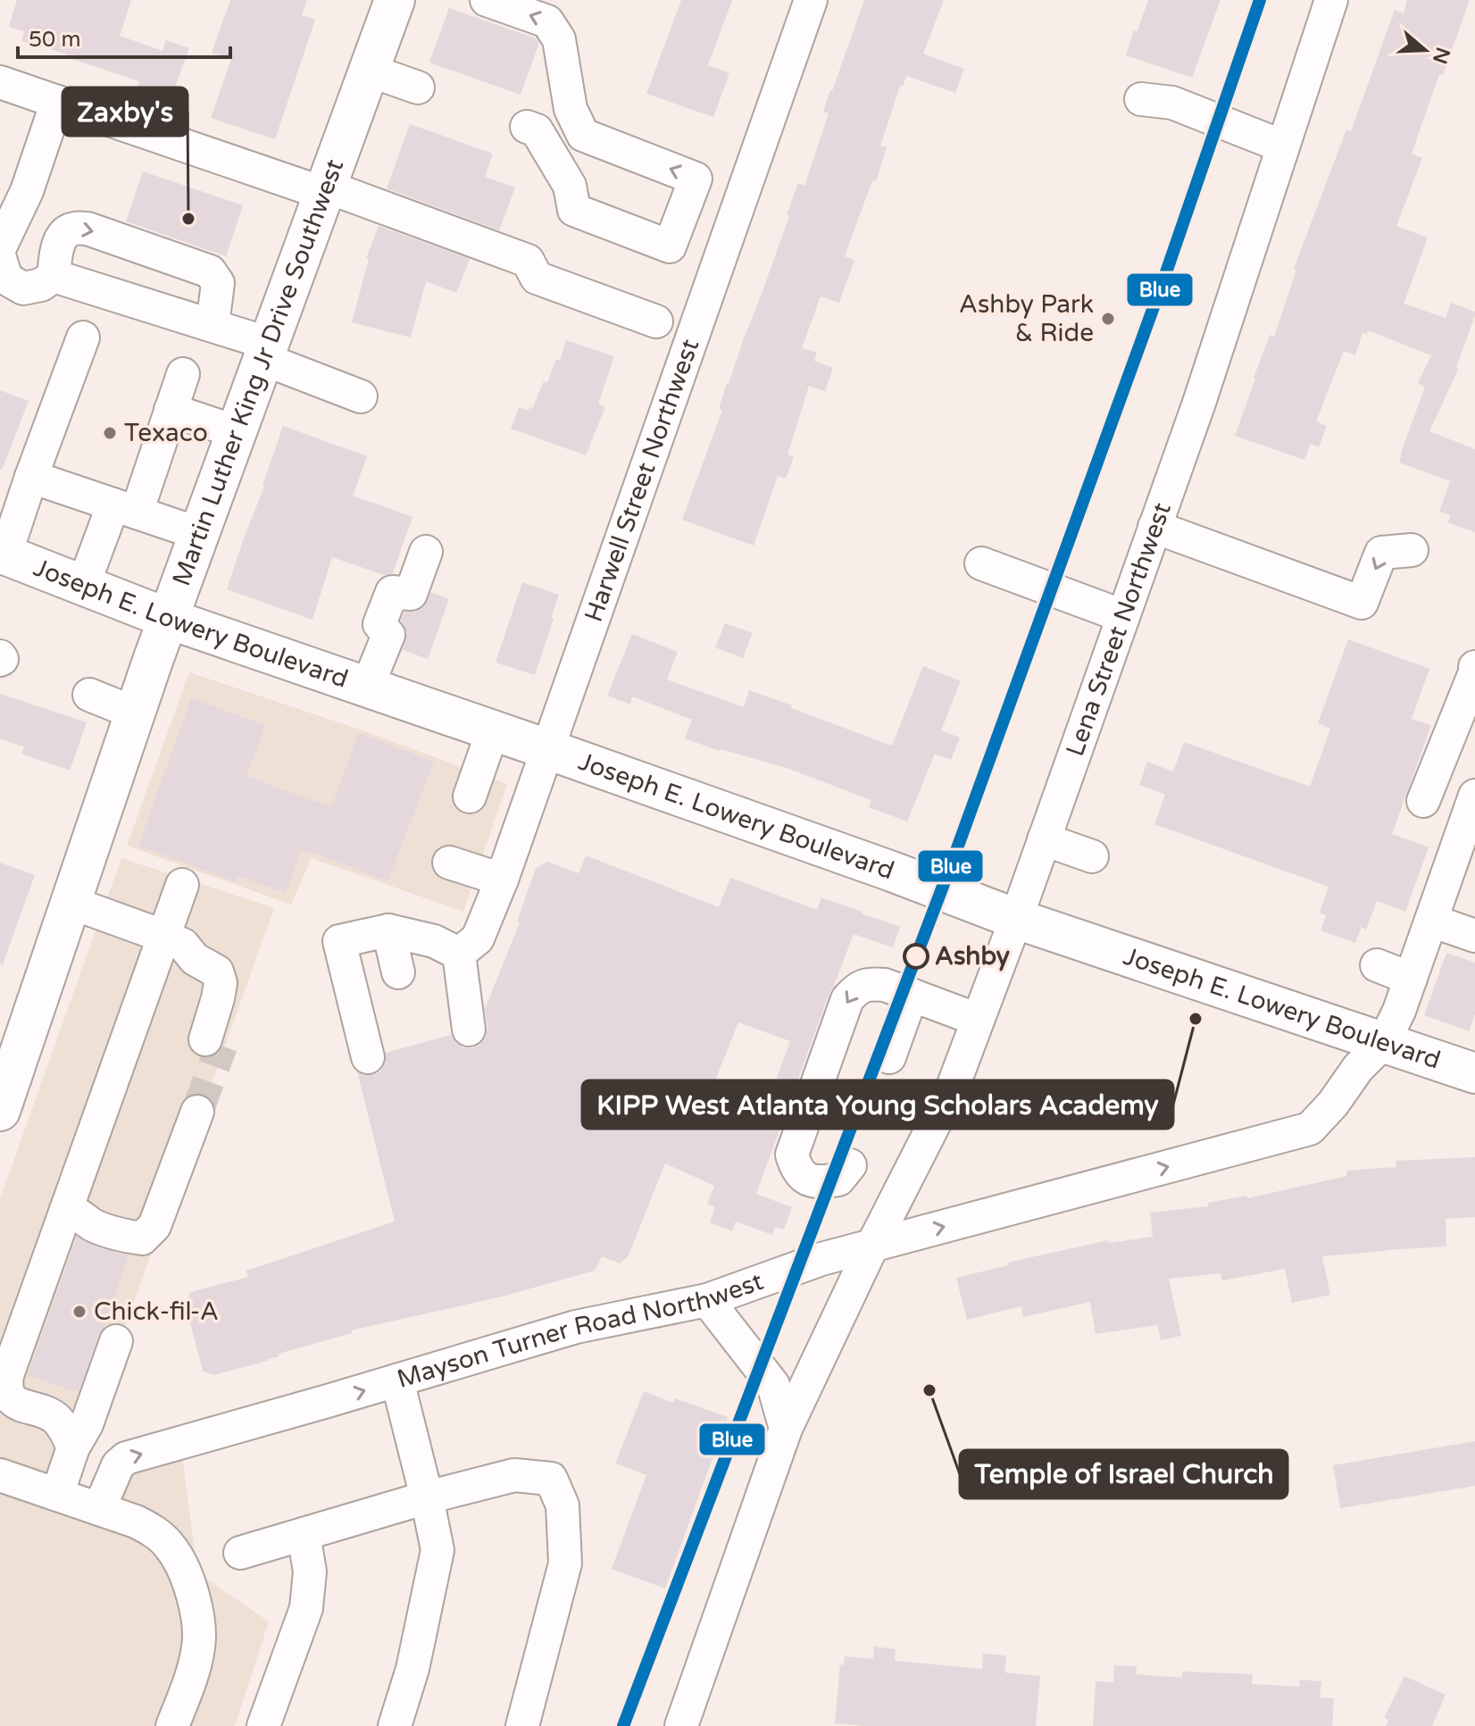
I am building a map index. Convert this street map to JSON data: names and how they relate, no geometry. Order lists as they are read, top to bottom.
{
  "streets": {
    "main road": ["Martin Luther King Jr Drive Southwest", "Joseph E. Lowery Boulevard"],
    "street": ["Harwell Street Northwest", "Lena Street Northwest", "Mayson Turner Road Northwest"]
  },
  "crossings": [
    ["Martin Luther King Jr Drive Southwest", "Joseph E. Lowery Boulevard"],
    ["Harwell Street Northwest", "Joseph E. Lowery Boulevard"],
    ["Joseph E. Lowery Boulevard", "Lena Street Northwest"],
    ["Joseph E. Lowery Boulevard", "Mayson Turner Road Northwest"],
    ["Lena Street Northwest", "Mayson Turner Road Northwest"]
  ],
  "one_way": ["Mayson Turner Road Northwest"],
  "places": [
    "Zaxby's",
    "Ashby Park & Ride",
    "Texaco",
    "Ashby",
    "KIPP West Atlanta Young Scholars Academy",
    "Chick-fil-A",
    "Temple of Israel Church"
  ],
  "lines": ["transit line Blue"],
  "scale_bar": "50 m",
  "north": "right"
}
